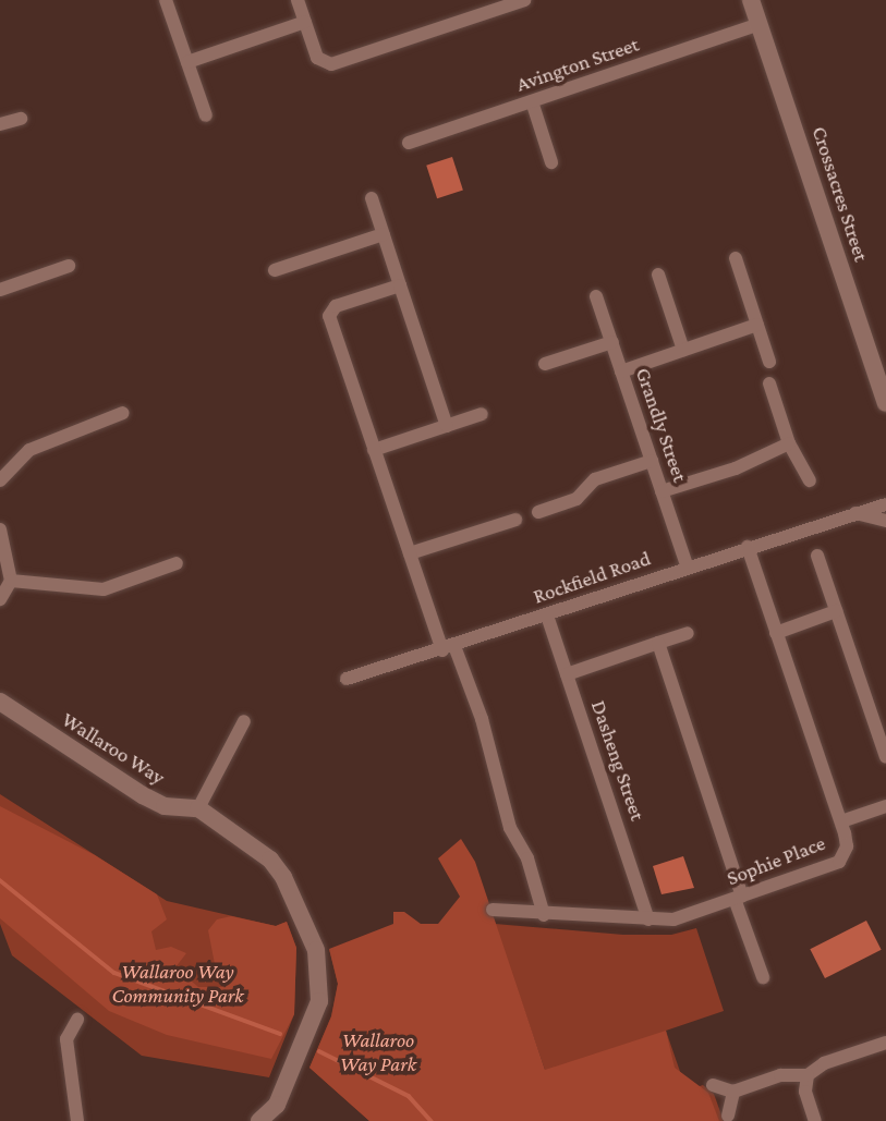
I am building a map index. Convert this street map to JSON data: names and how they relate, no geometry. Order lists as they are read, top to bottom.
{
  "streets": {
    "street": [
      "Avington Street",
      "Crossacres Street",
      "Grandly Street",
      "Rockfield Road",
      "Wallaroo Way",
      "Dasheng Street",
      "Sophie Place"
    ]
  },
  "crossings": [
    ["Avington Street", "Crossacres Street"],
    ["Grandly Street", "Rockfield Road"],
    ["Rockfield Road", "Dasheng Street"],
    ["Rockfield Road", "Sophie Place"],
    ["Dasheng Street", "Sophie Place"]
  ],
  "parks": ["Wallaroo Way Community Park", "Wallaroo Way Park"]
}
